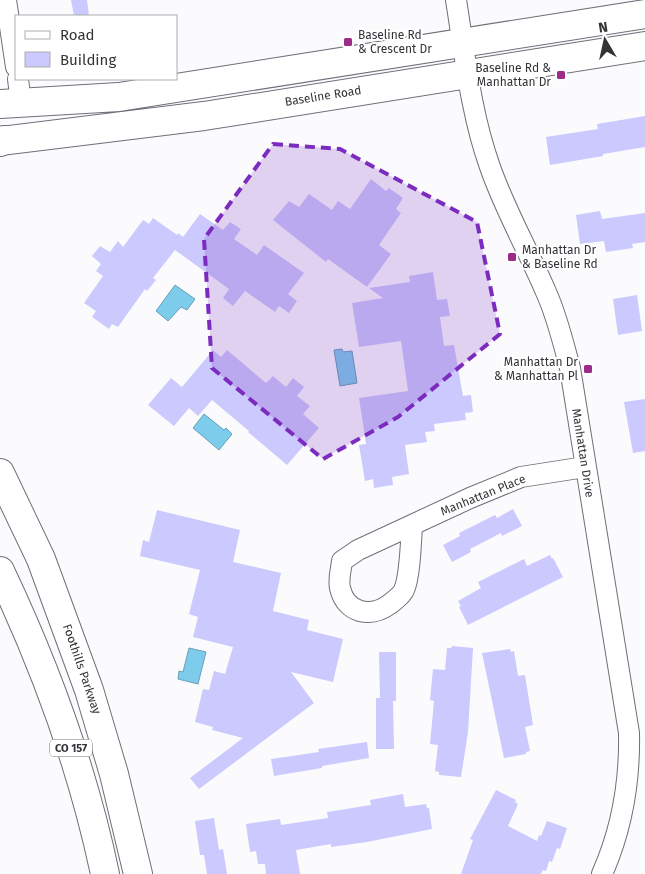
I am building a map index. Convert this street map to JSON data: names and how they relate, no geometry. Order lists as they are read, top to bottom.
{
  "streets": {
    "main road": ["Baseline Road", "Foothills Parkway", "CO 157"],
    "street": ["Manhattan Drive", "Manhattan Place"]
  },
  "crossings": [
    ["Baseline Road", "Manhattan Drive"],
    ["Manhattan Drive", "Manhattan Place"]
  ],
  "places": {
    "transit": [
      "Baseline Rd & Crescent Dr",
      "Baseline Rd & Manhattan Dr",
      "Manhattan Dr & Baseline Rd",
      "Manhattan Dr & Manhattan Pl"
    ]
  },
  "legend": ["Road", "Building"],
  "north": "top"
}
